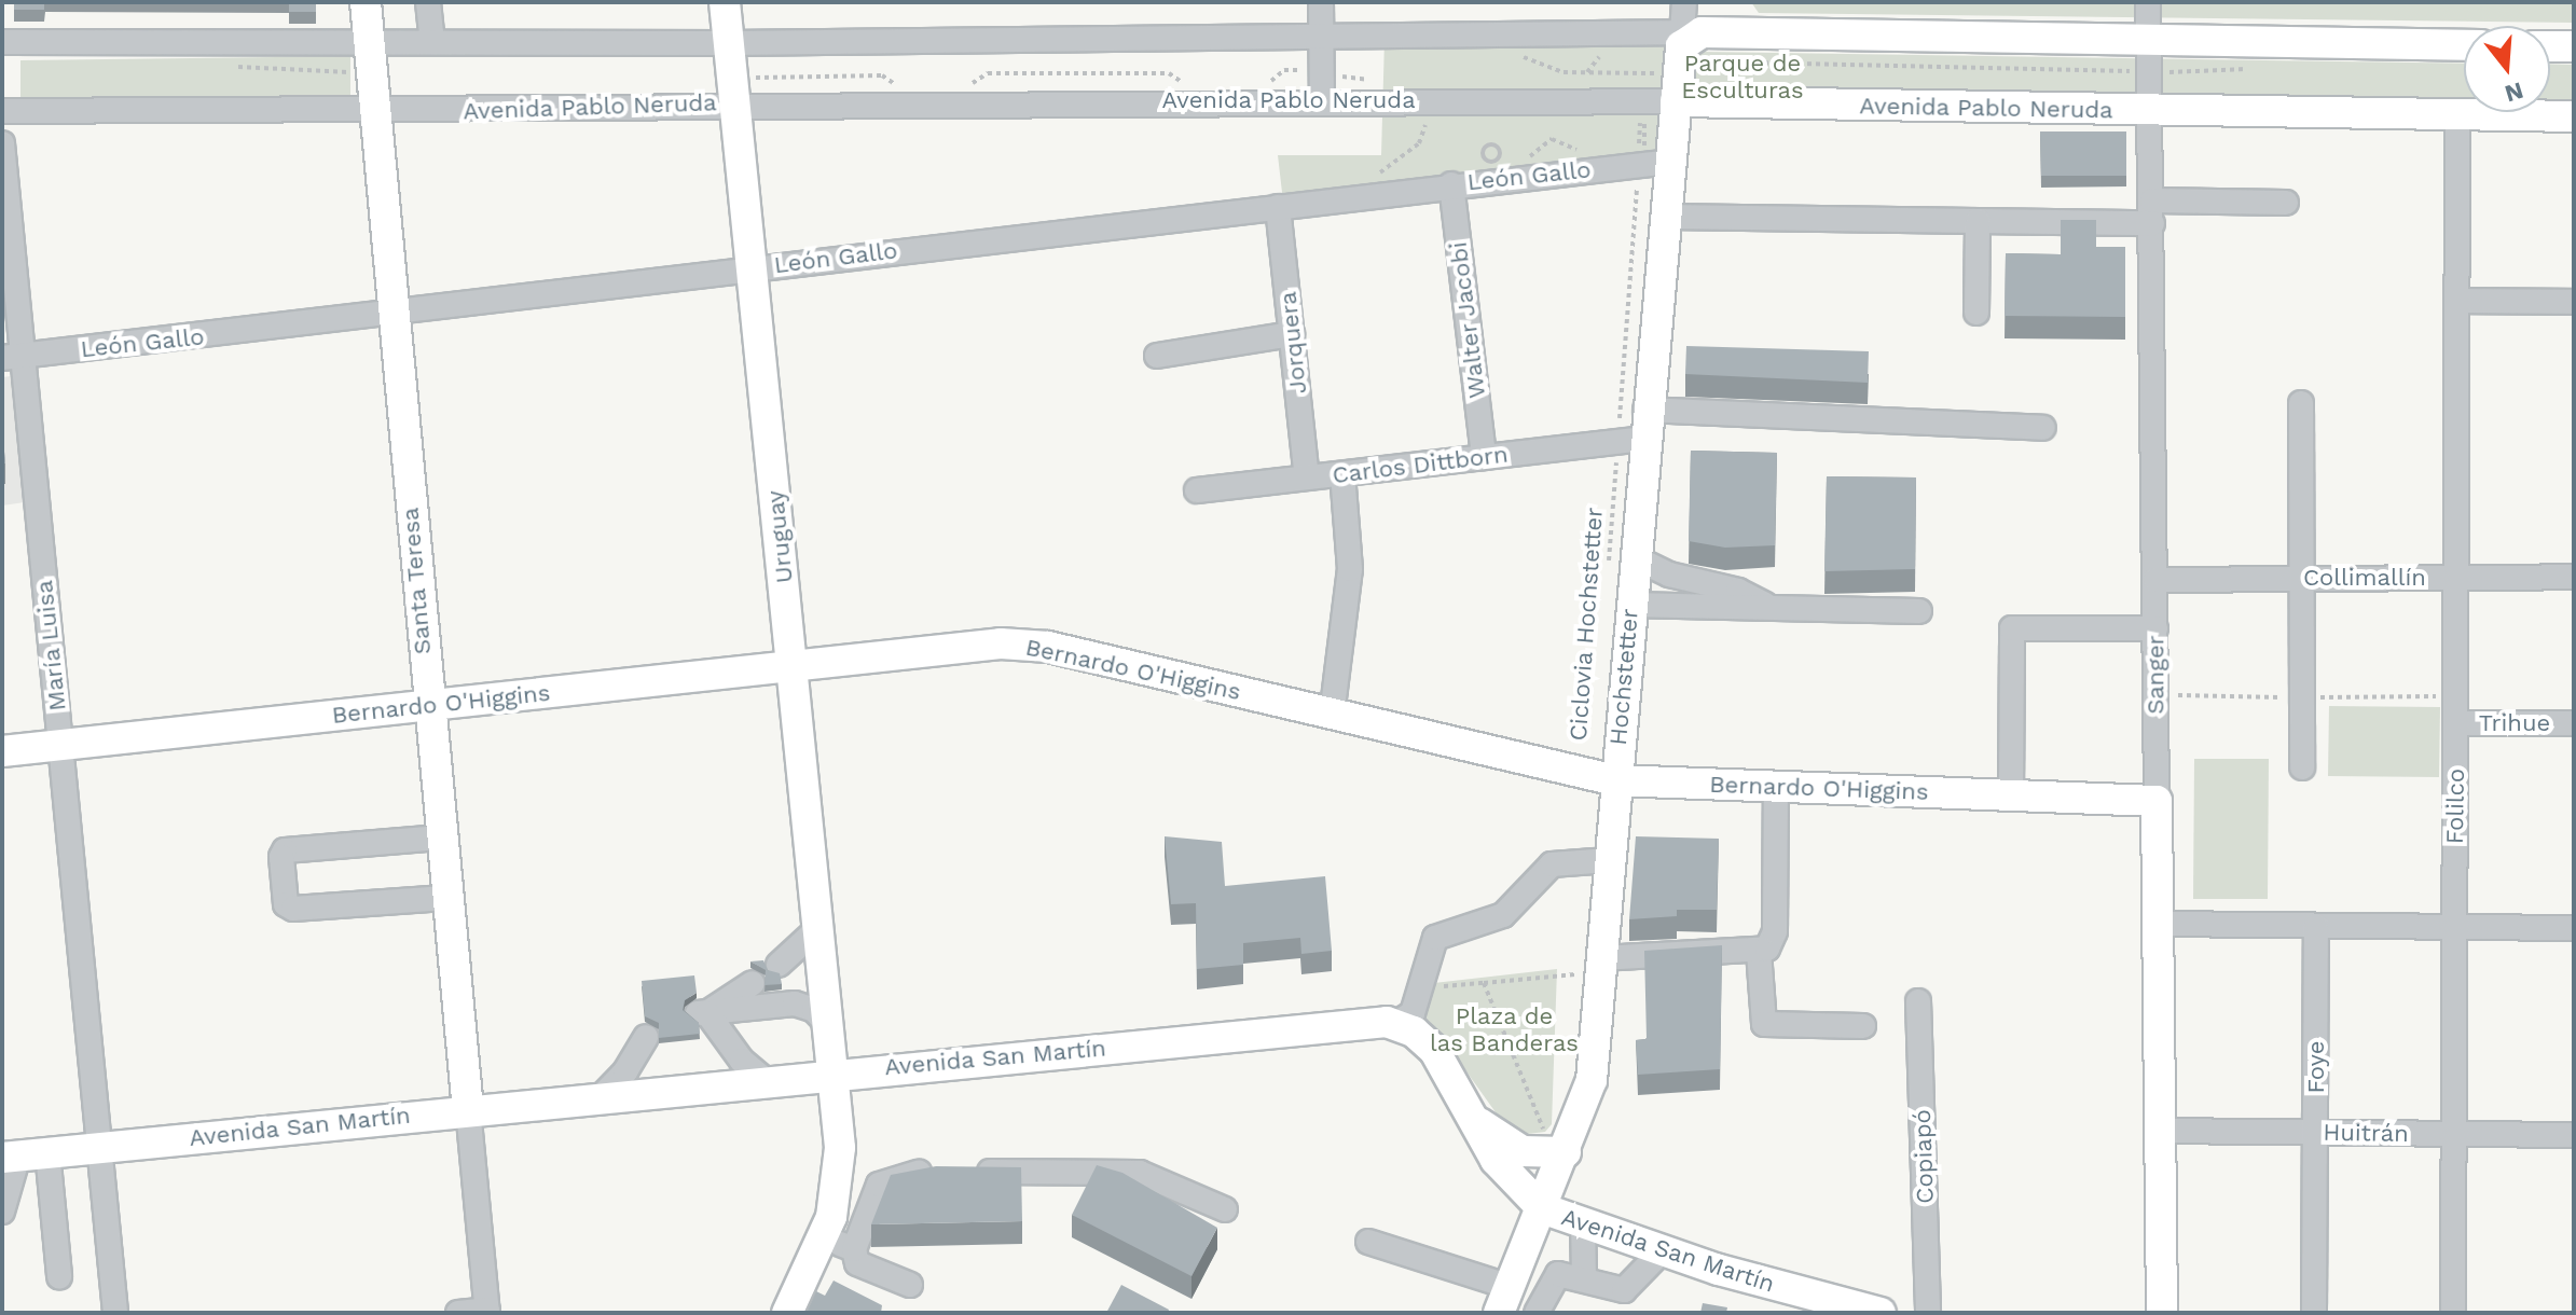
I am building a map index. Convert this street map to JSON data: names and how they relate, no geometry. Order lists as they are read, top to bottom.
{
  "streets": {
    "main road": [
      "Avenida Pablo Neruda",
      "Uruguay",
      "Santa Teresa",
      "Bernardo O'Higgins",
      "Sanger",
      "Hochstetter",
      "Avenida San Martín"
    ],
    "street": [
      "León Gallo",
      "Walter Jacobi",
      "Jorquera",
      "Carlos Dittborn",
      "Collimallín",
      "María Luisa",
      "Trihue",
      "Folilco",
      "Foye",
      "Huitrán",
      "Copiapó"
    ],
    "path": ["Ciclovia Hochstetter"]
  },
  "crossings": [
    ["Avenida Pablo Neruda", "Uruguay"],
    ["Avenida Pablo Neruda", "Santa Teresa"],
    ["Avenida Pablo Neruda", "Ciclovia Hochstetter"],
    ["Avenida Pablo Neruda", "Sanger"],
    ["Avenida Pablo Neruda", "Hochstetter"],
    ["Avenida Pablo Neruda", "Folilco"],
    ["León Gallo", "Walter Jacobi"],
    ["León Gallo", "Jorquera"],
    ["León Gallo", "Uruguay"],
    ["León Gallo", "Santa Teresa"],
    ["León Gallo", "Ciclovia Hochstetter"],
    ["León Gallo", "María Luisa"],
    ["León Gallo", "Hochstetter"],
    ["Walter Jacobi", "Carlos Dittborn"],
    ["Jorquera", "Carlos Dittborn"],
    ["Carlos Dittborn", "Ciclovia Hochstetter"],
    ["Carlos Dittborn", "Hochstetter"],
    ["Uruguay", "Bernardo O'Higgins"],
    ["Uruguay", "Avenida San Martín"],
    ["Collimallín", "Sanger"],
    ["Collimallín", "Folilco"],
    ["Santa Teresa", "Bernardo O'Higgins"],
    ["Santa Teresa", "Avenida San Martín"],
    ["Ciclovia Hochstetter", "Hochstetter"],
    ["María Luisa", "Bernardo O'Higgins"],
    ["María Luisa", "Avenida San Martín"],
    ["Bernardo O'Higgins", "Sanger"],
    ["Bernardo O'Higgins", "Hochstetter"],
    ["Sanger", "Huitrán"],
    ["Hochstetter", "Avenida San Martín"],
    ["Trihue", "Folilco"],
    ["Folilco", "Huitrán"],
    ["Foye", "Huitrán"]
  ],
  "parks": ["Parque de Esculturas", "Plaza de las Banderas"],
  "north": "bottom"
}
